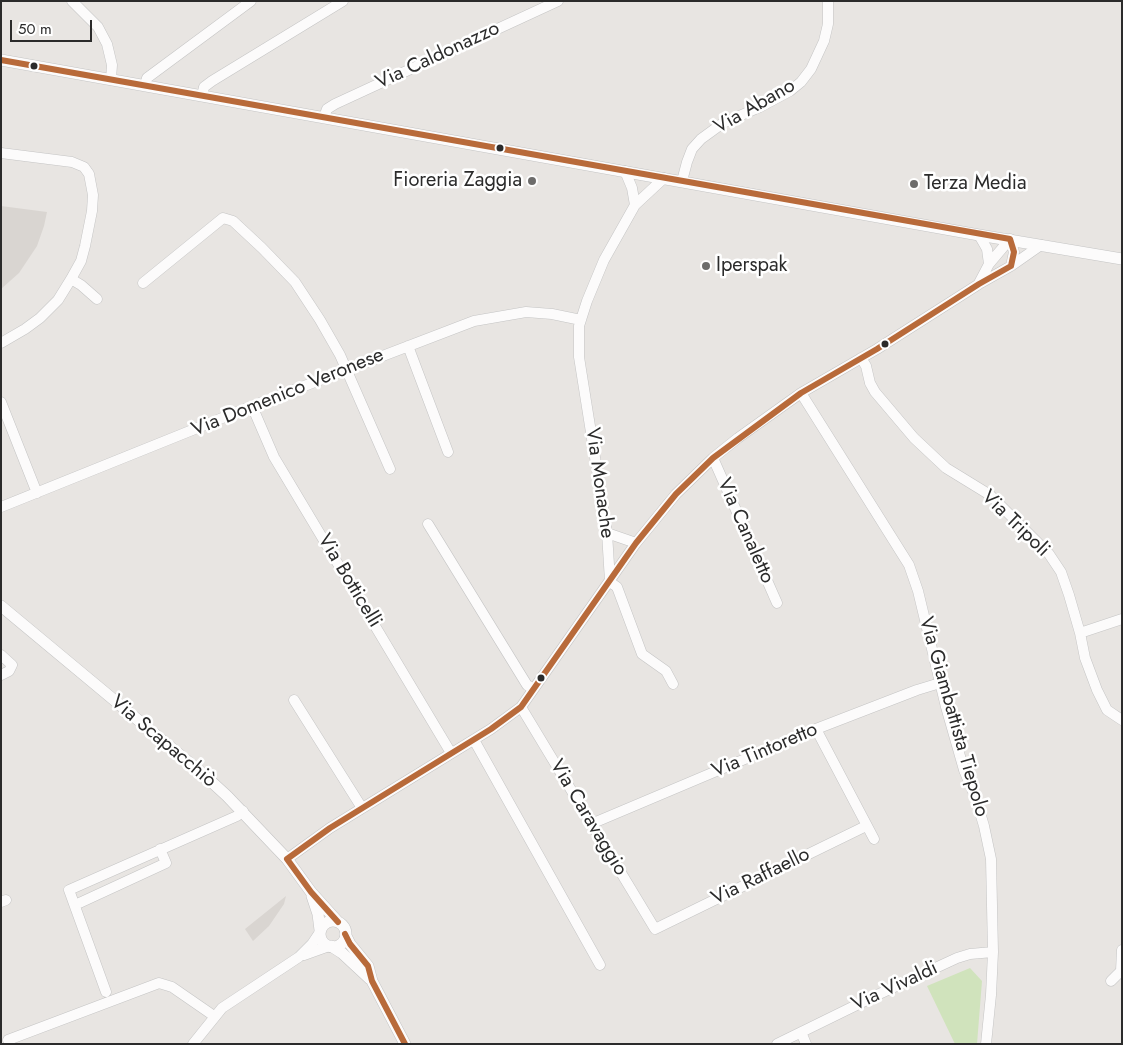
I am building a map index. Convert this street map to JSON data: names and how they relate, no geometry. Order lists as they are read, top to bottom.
{
  "streets": {
    "street": [
      "Via Caldonazzo",
      "Via Abano",
      "Via Domenico Veronese",
      "Via Monache",
      "Via Tripoli",
      "Via Canaletto",
      "Via Botticelli",
      "Via Giambattista Tiepolo",
      "Via Scapacchiò",
      "Via Tintoretto",
      "Via Caravaggio",
      "Via Raffaello",
      "Via Vivaldi"
    ]
  },
  "crossings": [
    ["Via Domenico Veronese", "Via Monache"],
    ["Via Domenico Veronese", "Via Botticelli"],
    ["Via Giambattista Tiepolo", "Via Tintoretto"],
    ["Via Giambattista Tiepolo", "Via Vivaldi"],
    ["Via Tintoretto", "Via Caravaggio"],
    ["Via Caravaggio", "Via Raffaello"]
  ],
  "places": ["Fioreria Zaggia", "Terza Media", "Iperspak"],
  "scale_bar": "50 m"
}
